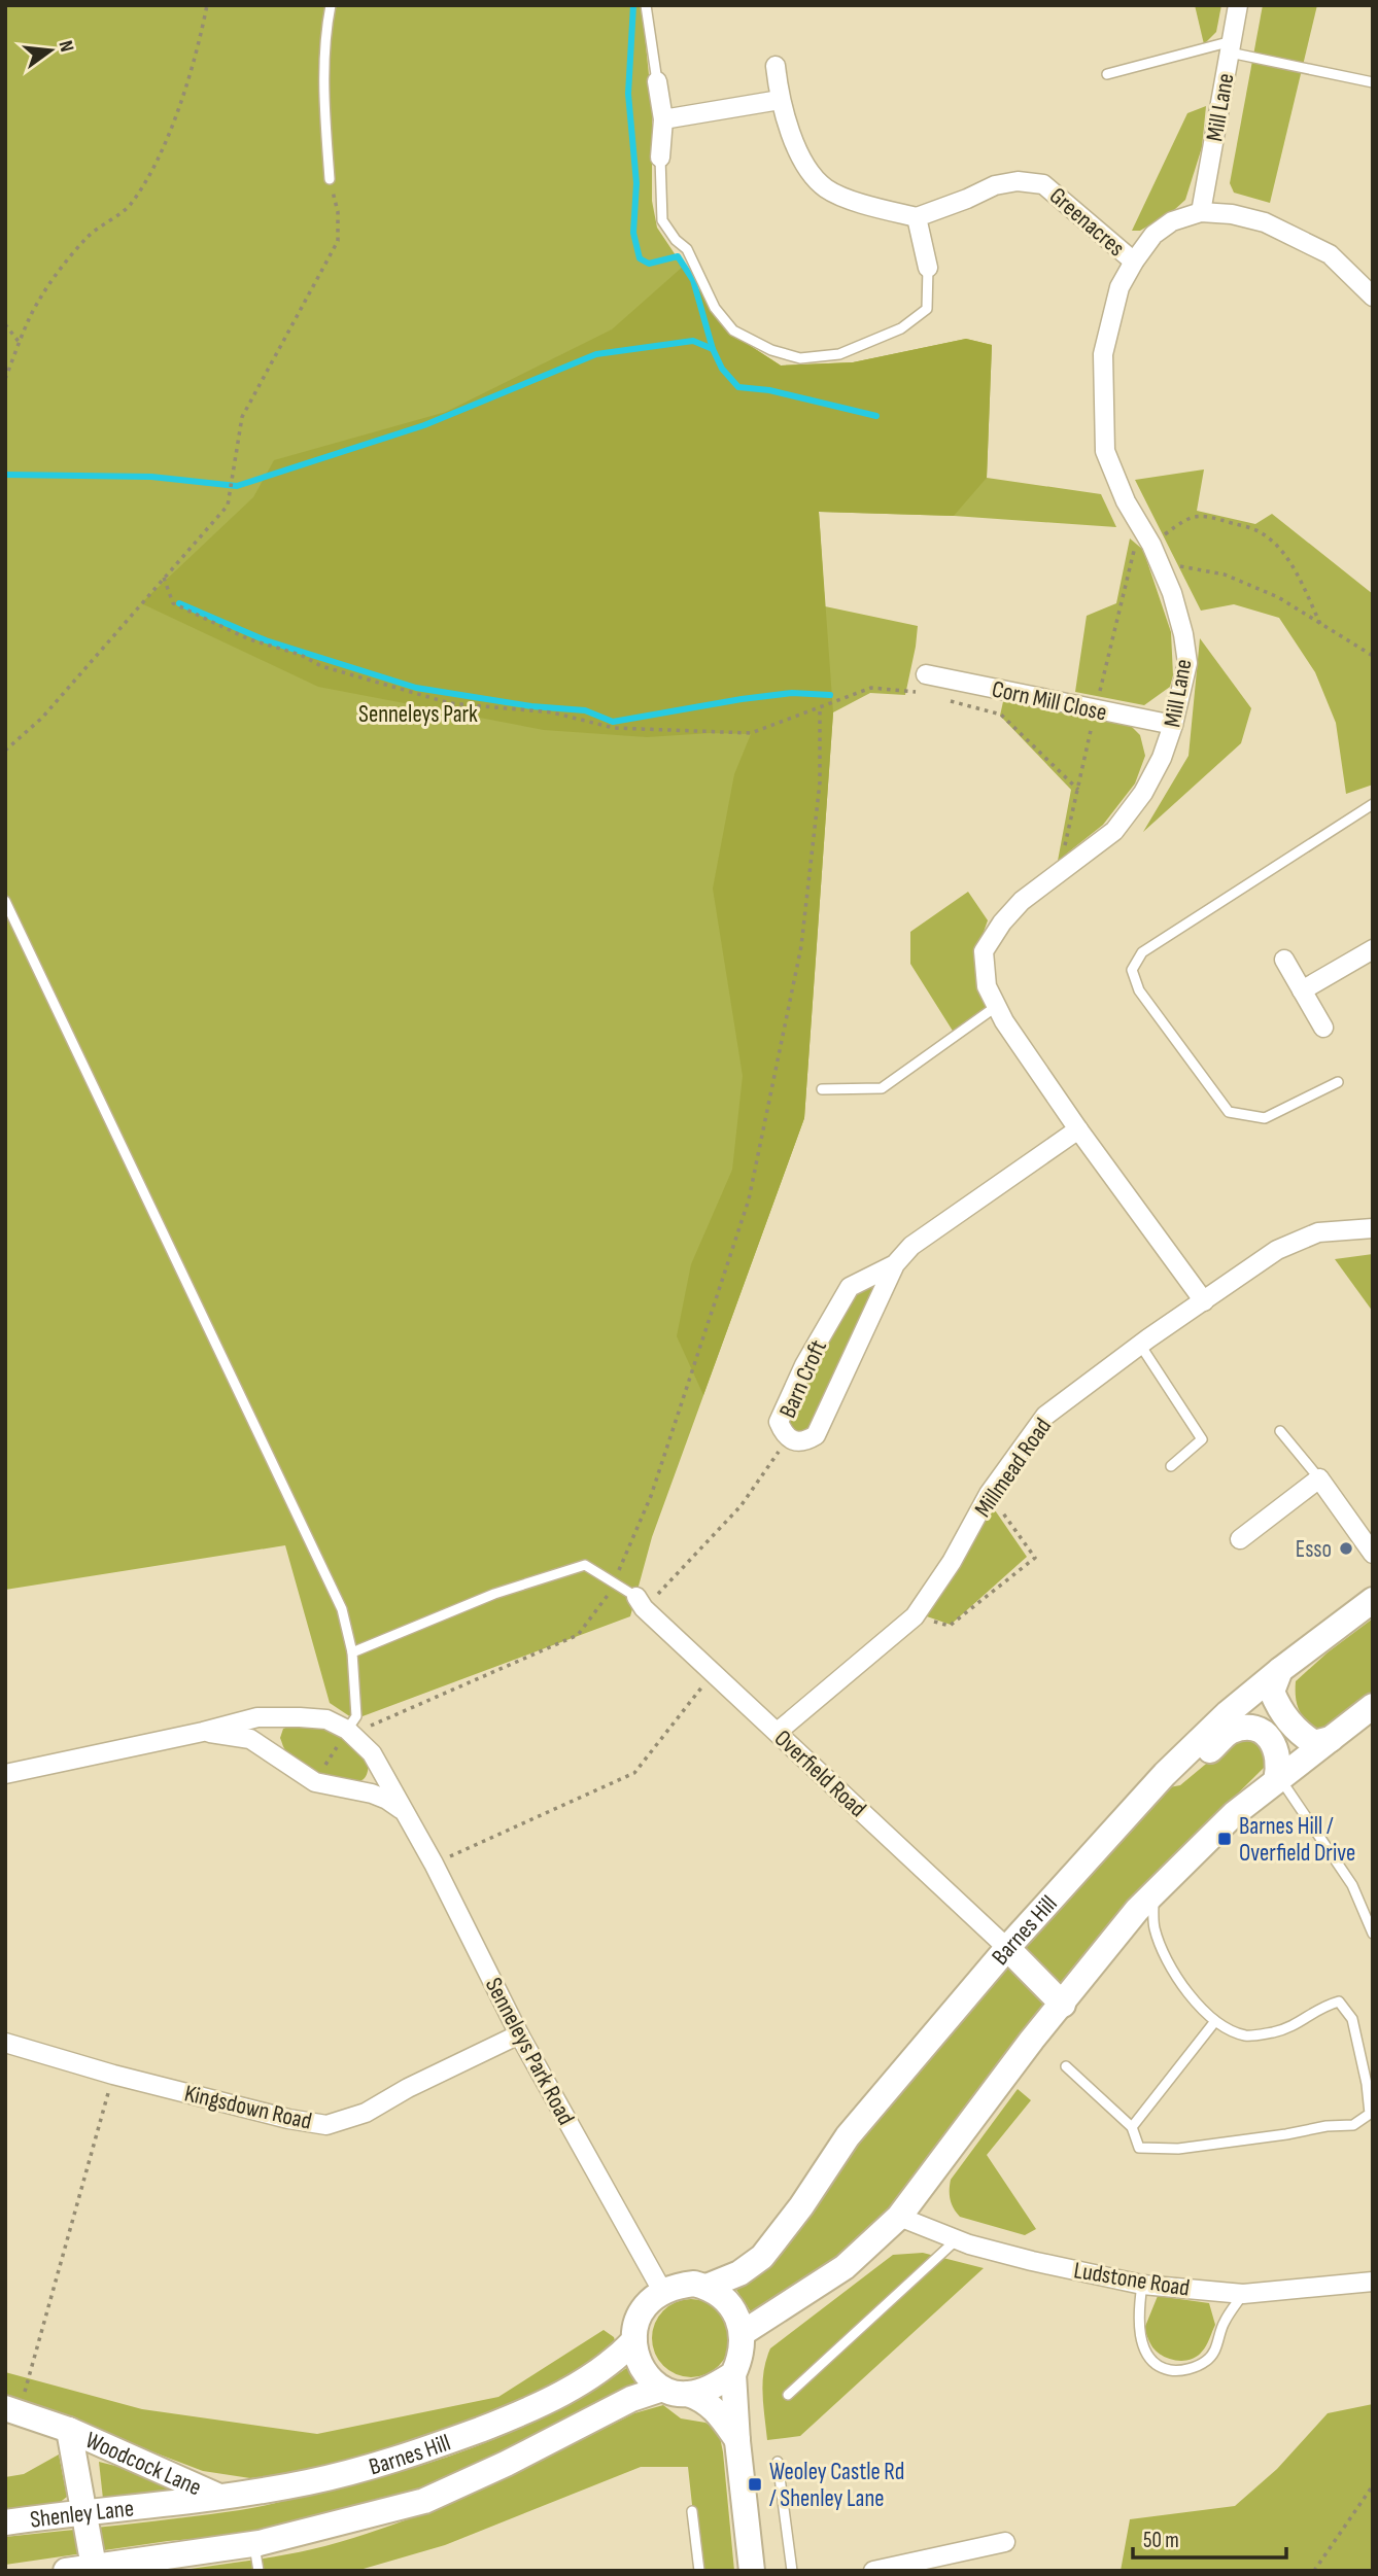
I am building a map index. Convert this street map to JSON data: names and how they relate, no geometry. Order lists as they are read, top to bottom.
{
  "streets": {
    "main road": ["Barnes Hill", "Woodcock Lane", "Shenley Lane"],
    "street": [
      "Mill Lane",
      "Greenacres",
      "Corn Mill Close",
      "Barn Croft",
      "Millmead Road",
      "Overfield Road",
      "Senneleys Park Road",
      "Kingsdown Road",
      "Ludstone Road"
    ]
  },
  "crossings": [
    ["Mill Lane", "Greenacres"],
    ["Mill Lane", "Corn Mill Close"],
    ["Mill Lane", "Barn Croft"],
    ["Mill Lane", "Millmead Road"],
    ["Millmead Road", "Overfield Road"],
    ["Overfield Road", "Barnes Hill"],
    ["Barnes Hill", "Senneleys Park Road"],
    ["Barnes Hill", "Woodcock Lane"],
    ["Barnes Hill", "Shenley Lane"],
    ["Senneleys Park Road", "Kingsdown Road"],
    ["Woodcock Lane", "Shenley Lane"]
  ],
  "parks": ["Senneleys Park"],
  "places": {
    "other": ["Esso"],
    "transit": ["Barnes Hill / Overfield Drive", "Weoley Castle Rd / Shenley Lane"]
  },
  "scale_bar": "50 m",
  "north": "right"
}
